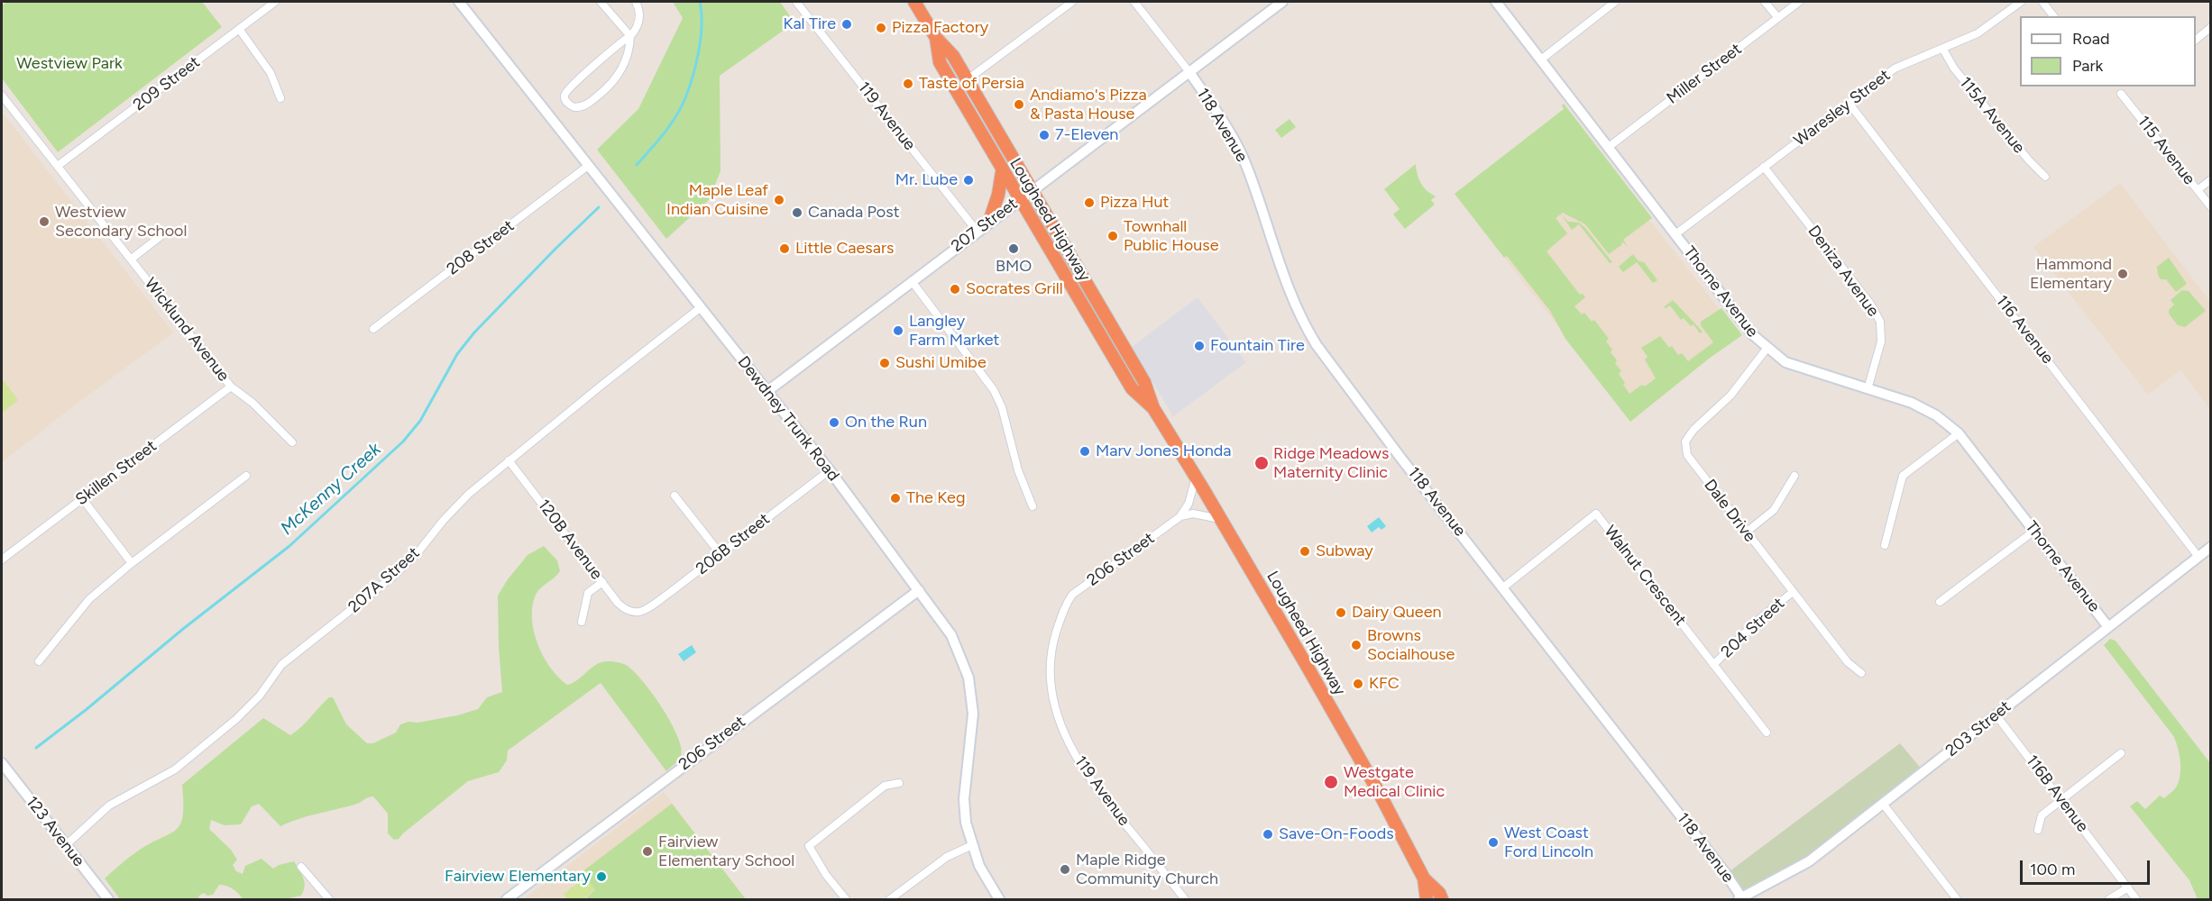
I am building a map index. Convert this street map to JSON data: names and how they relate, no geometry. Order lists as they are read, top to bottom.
{
  "streets": {
    "highway": ["Lougheed Highway"],
    "street": [
      "Miller Street",
      "209 Street",
      "Waresley Street",
      "115A Avenue",
      "119 Avenue",
      "118 Avenue",
      "115 Avenue",
      "207 Street",
      "208 Street",
      "Deniza Avenue",
      "Thorne Avenue",
      "Wicklund Avenue",
      "116 Avenue",
      "Dewdney Trunk Road",
      "Skillen Street",
      "Dale Drive",
      "120B Avenue",
      "206B Street",
      "206 Street",
      "Walnut Crescent",
      "207A Street",
      "204 Street",
      "203 Street",
      "116B Avenue",
      "123 Avenue"
    ]
  },
  "crossings": [
    ["Miller Street", "Thorne Avenue"],
    ["209 Street", "Wicklund Avenue"],
    ["Waresley Street", "115A Avenue"],
    ["Waresley Street", "Deniza Avenue"],
    ["Waresley Street", "Thorne Avenue"],
    ["Waresley Street", "116 Avenue"],
    ["119 Avenue", "207 Street"],
    ["119 Avenue", "206 Street"],
    ["118 Avenue", "207 Street"],
    ["118 Avenue", "Walnut Crescent"],
    ["118 Avenue", "203 Street"],
    ["Lougheed Highway", "207 Street"],
    ["Lougheed Highway", "206 Street"],
    ["207 Street", "Dewdney Trunk Road"],
    ["208 Street", "Dewdney Trunk Road"],
    ["Deniza Avenue", "Thorne Avenue"],
    ["Thorne Avenue", "Dale Drive"],
    ["Thorne Avenue", "203 Street"],
    ["Wicklund Avenue", "Skillen Street"],
    ["116 Avenue", "203 Street"],
    ["Dewdney Trunk Road", "206B Street"],
    ["Dewdney Trunk Road", "206 Street"],
    ["Dewdney Trunk Road", "207A Street"],
    ["Dale Drive", "204 Street"],
    ["120B Avenue", "206B Street"],
    ["120B Avenue", "207A Street"],
    ["Walnut Crescent", "204 Street"],
    ["207A Street", "123 Avenue"],
    ["203 Street", "116B Avenue"]
  ],
  "water": ["McKenny Creek"],
  "parks": ["Westview Park"],
  "places": [
    "Kal Tire",
    "Pizza Factory",
    "Taste of Persia",
    "Andiamo's Pizza & Pasta House",
    "7-Eleven",
    "Mr. Lube",
    "Maple Leaf Indian Cuisine",
    "Pizza Hut",
    "Canada Post",
    "Westview Secondary School",
    "Townhall Public House",
    "Little Caesars",
    "BMO",
    "Hammond Elementary",
    "Socrates Grill",
    "Langley Farm Market",
    "Fountain Tire",
    "Sushi Umibe",
    "On the Run",
    "Marv Jones Honda",
    "Ridge Meadows Maternity Clinic",
    "The Keg",
    "Subway",
    "Dairy Queen",
    "Browns Socialhouse",
    "KFC",
    "Westgate Medical Clinic",
    "Save-On-Foods",
    "West Coast Ford Lincoln",
    "Fairview Elementary School",
    "Maple Ridge Community Church",
    "Fairview Elementary"
  ],
  "legend": ["Road", "Park"],
  "scale_bar": "100 m"
}
